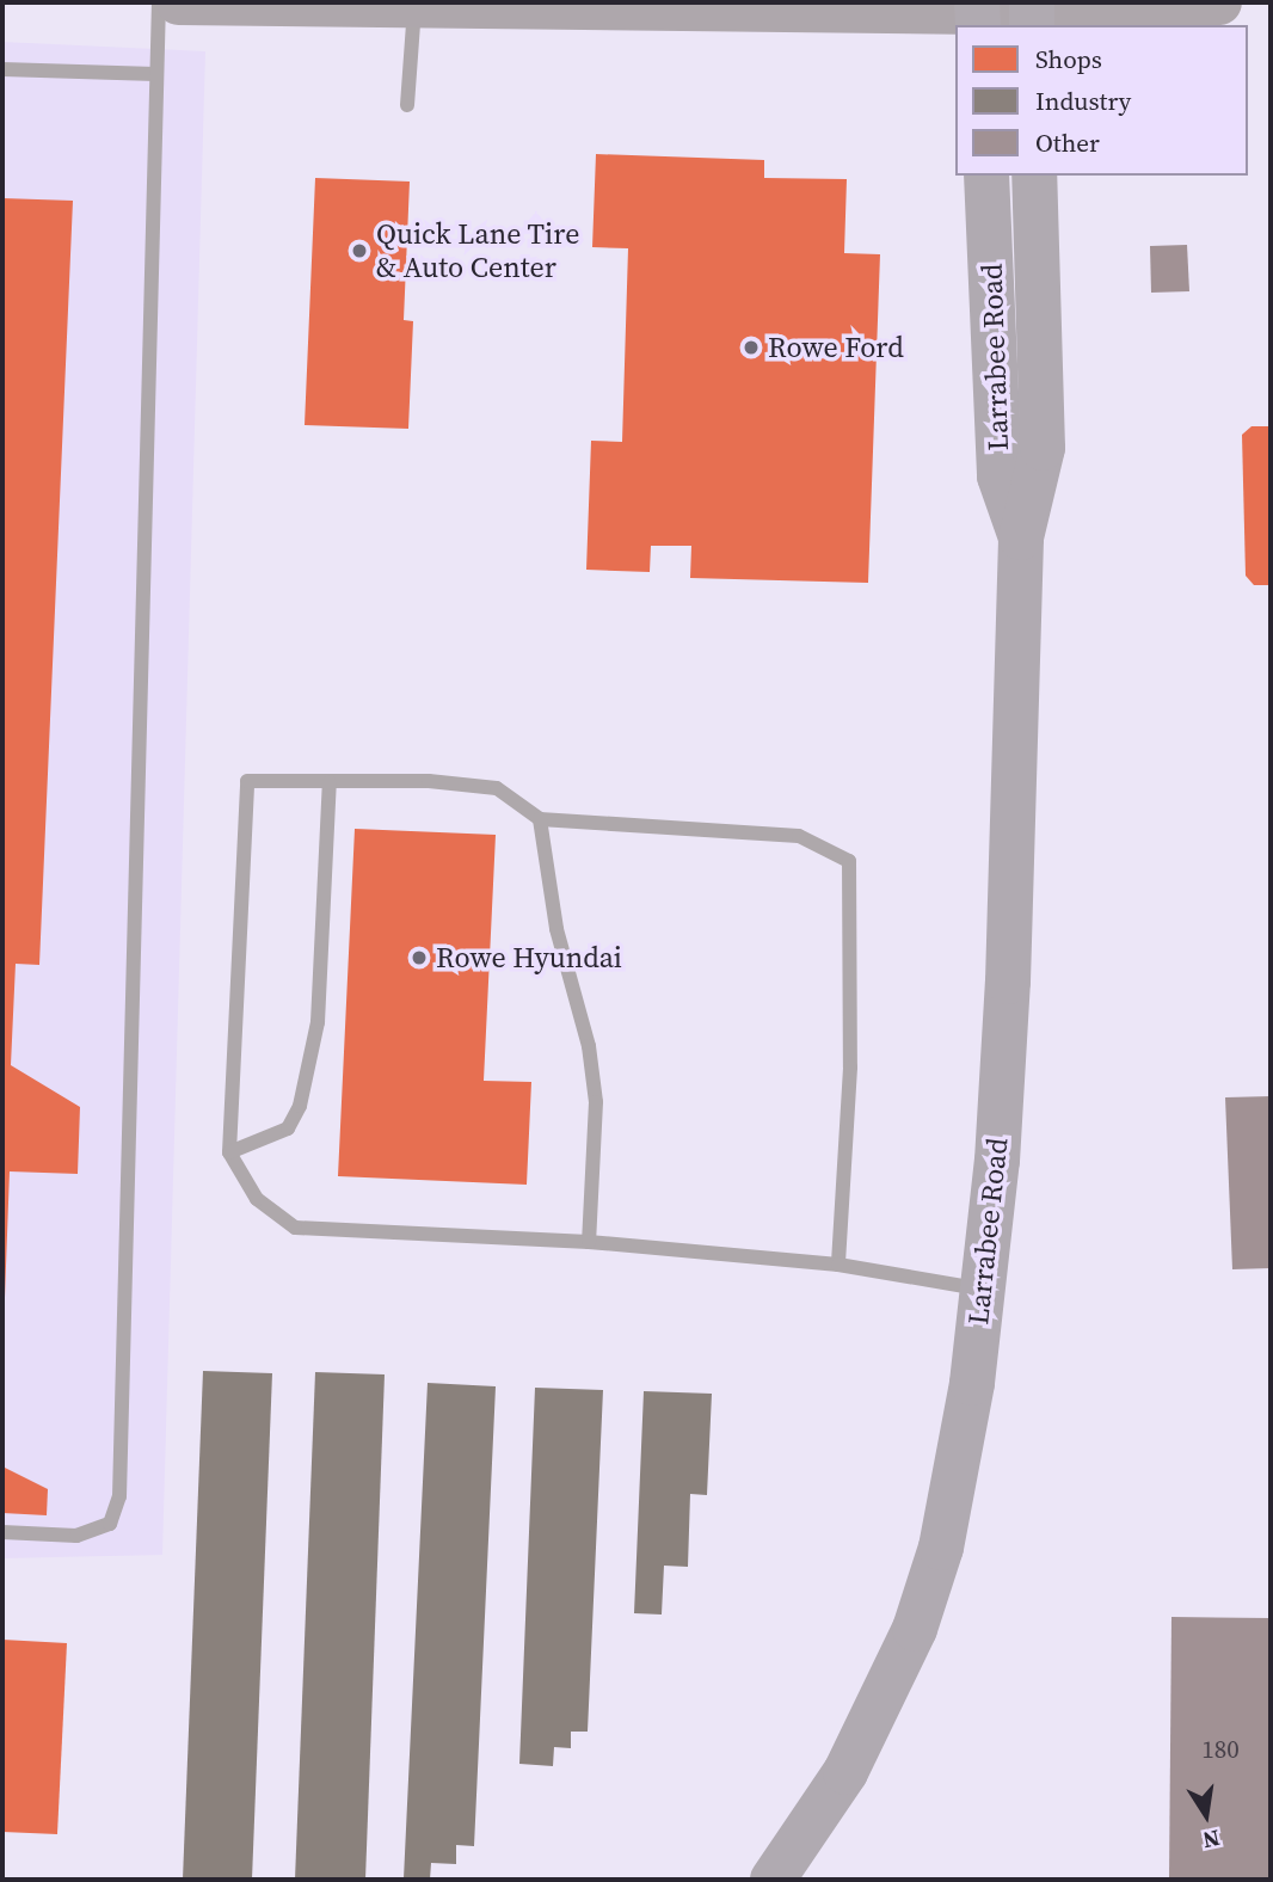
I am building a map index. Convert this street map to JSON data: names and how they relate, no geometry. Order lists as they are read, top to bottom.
{
  "streets": {
    "main road": ["Larrabee Road"]
  },
  "places": ["Quick Lane Tire & Auto Center", "Rowe Ford", "Rowe Hyundai"],
  "house_numbers": ["180"],
  "legend": ["Shops", "Industry", "Other"],
  "north": "bottom"
}
